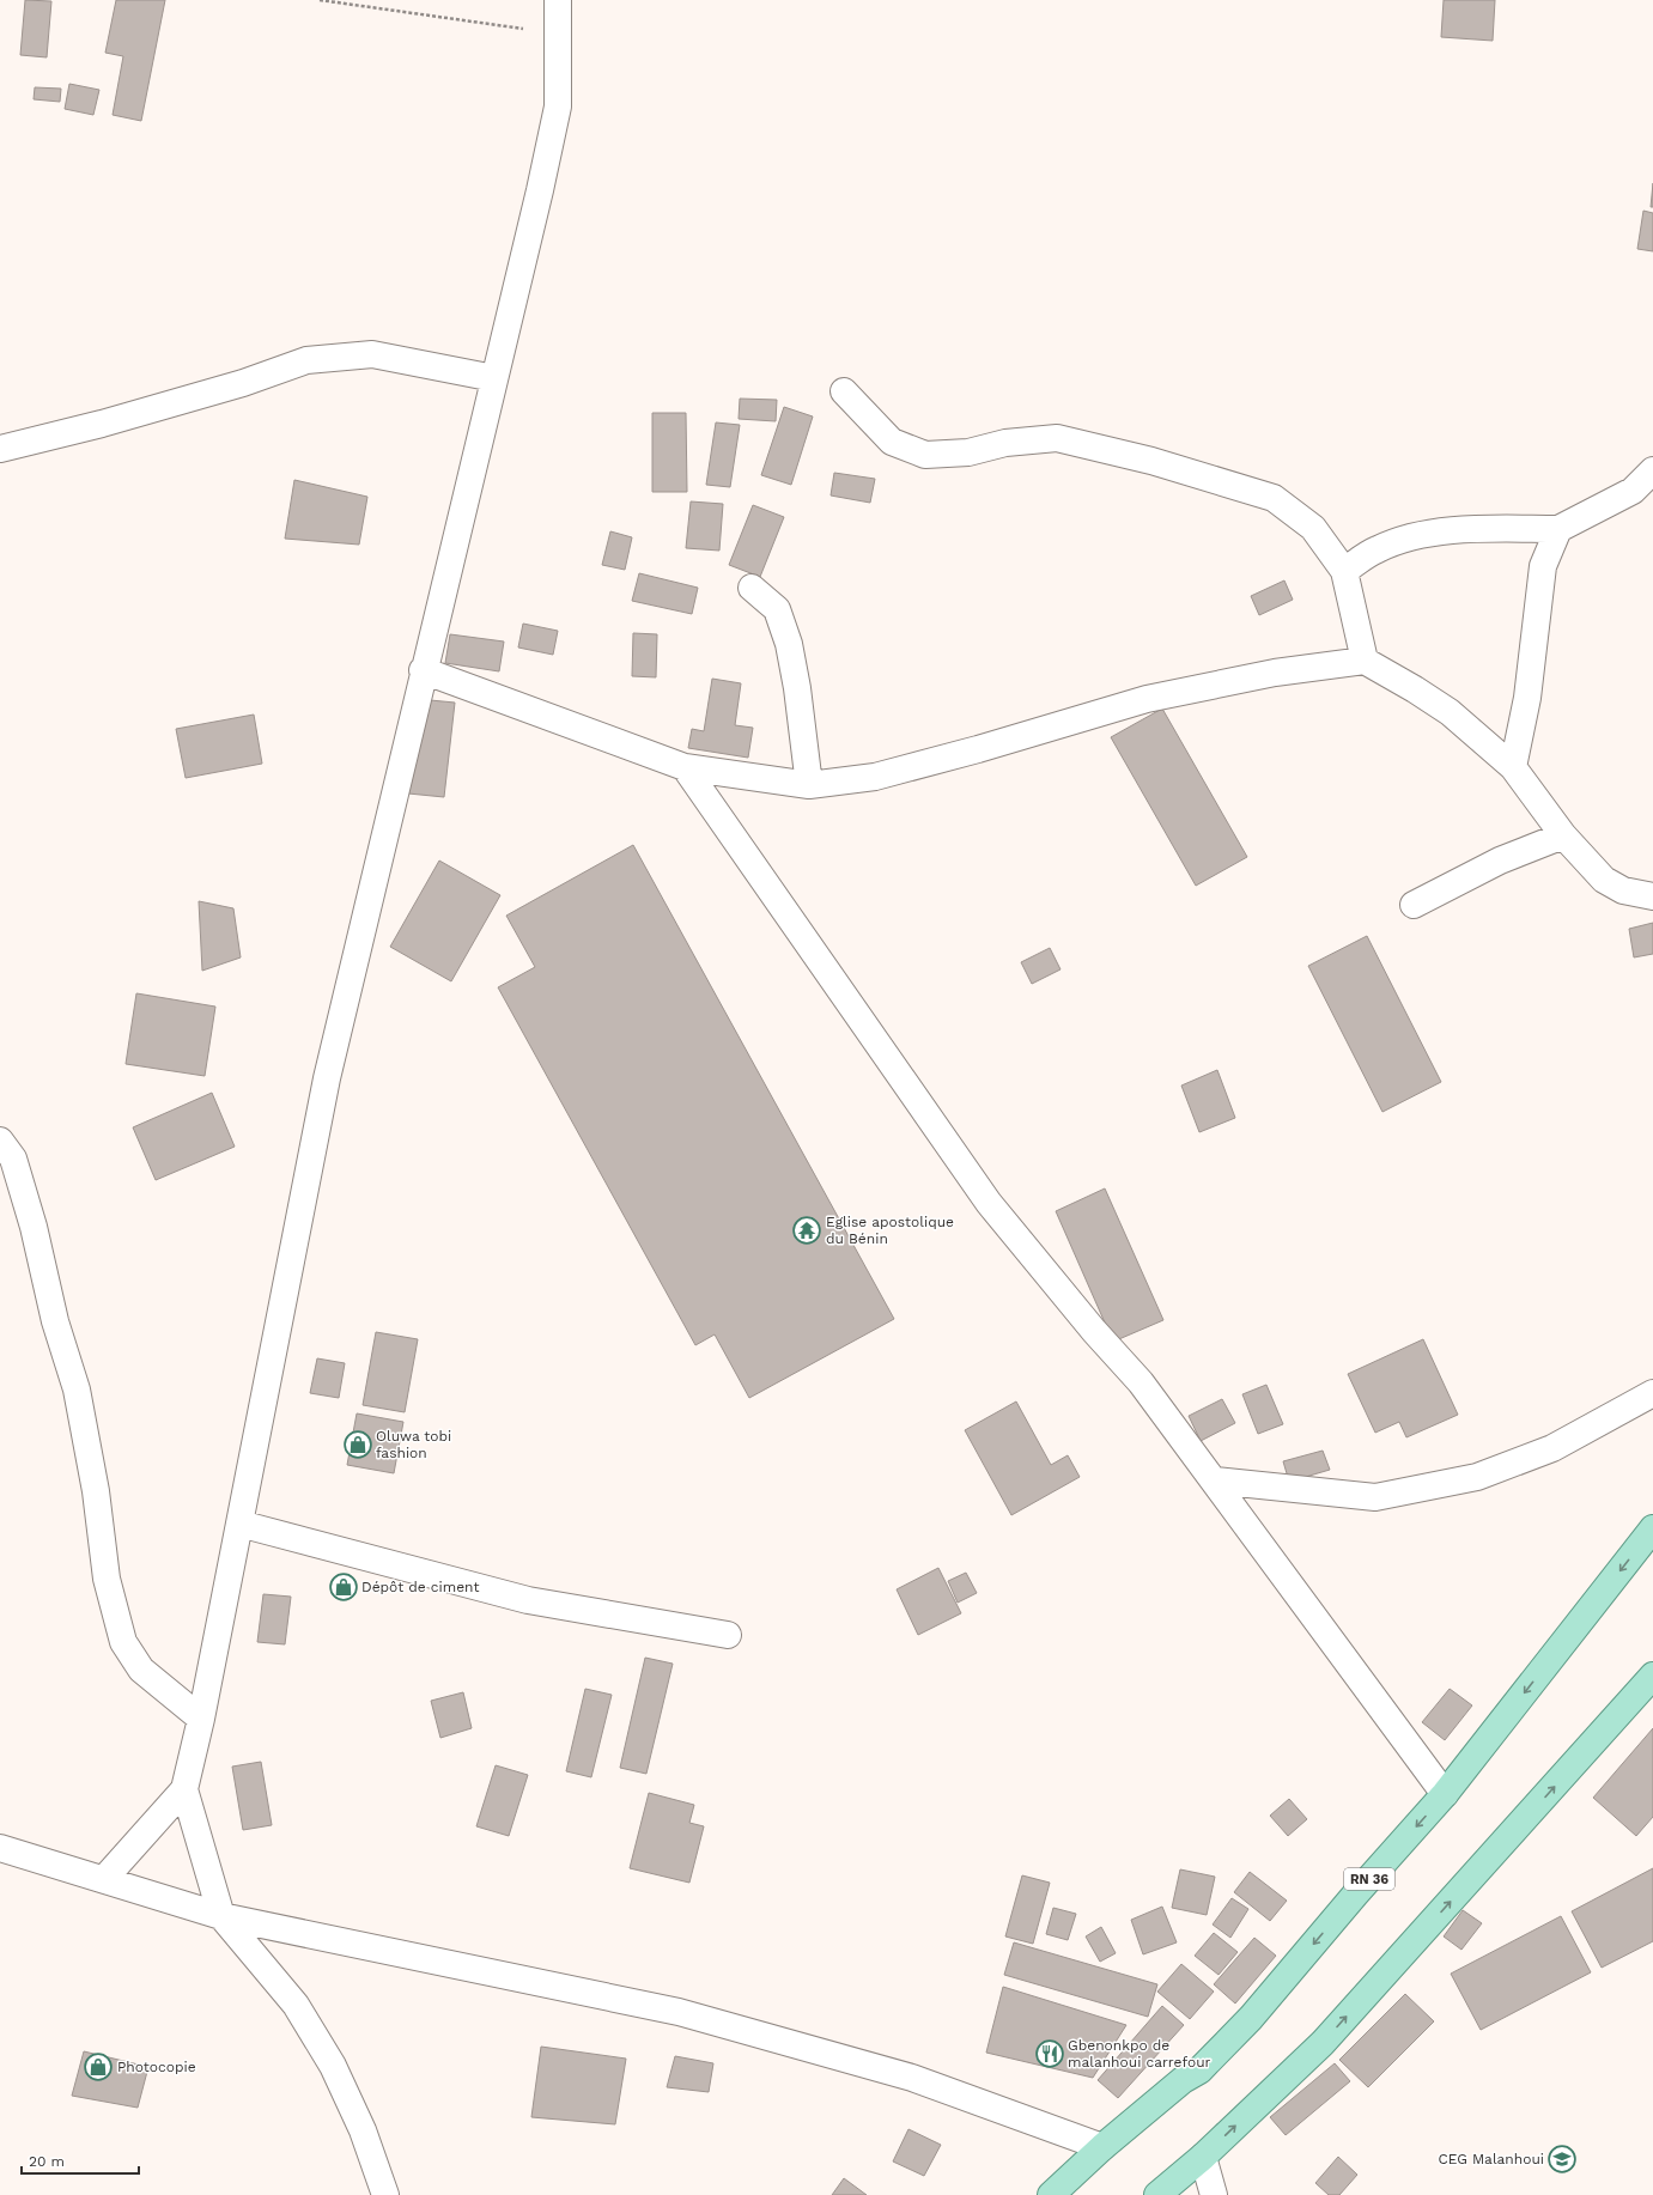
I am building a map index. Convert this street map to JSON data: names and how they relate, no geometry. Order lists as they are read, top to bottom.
{
  "streets": {
    "main road": ["RN 36"]
  },
  "places": {
    "temple": ["Eglise apostolique du Bénin"],
    "shop": ["Oluwa tobi fashion", "Dépôt de ciment", "Photocopie"],
    "restaurant": ["Gbenonkpo de malanhoui carrefour"],
    "school or university": ["CEG Malanhoui"]
  },
  "scale_bar": "20 m"
}
